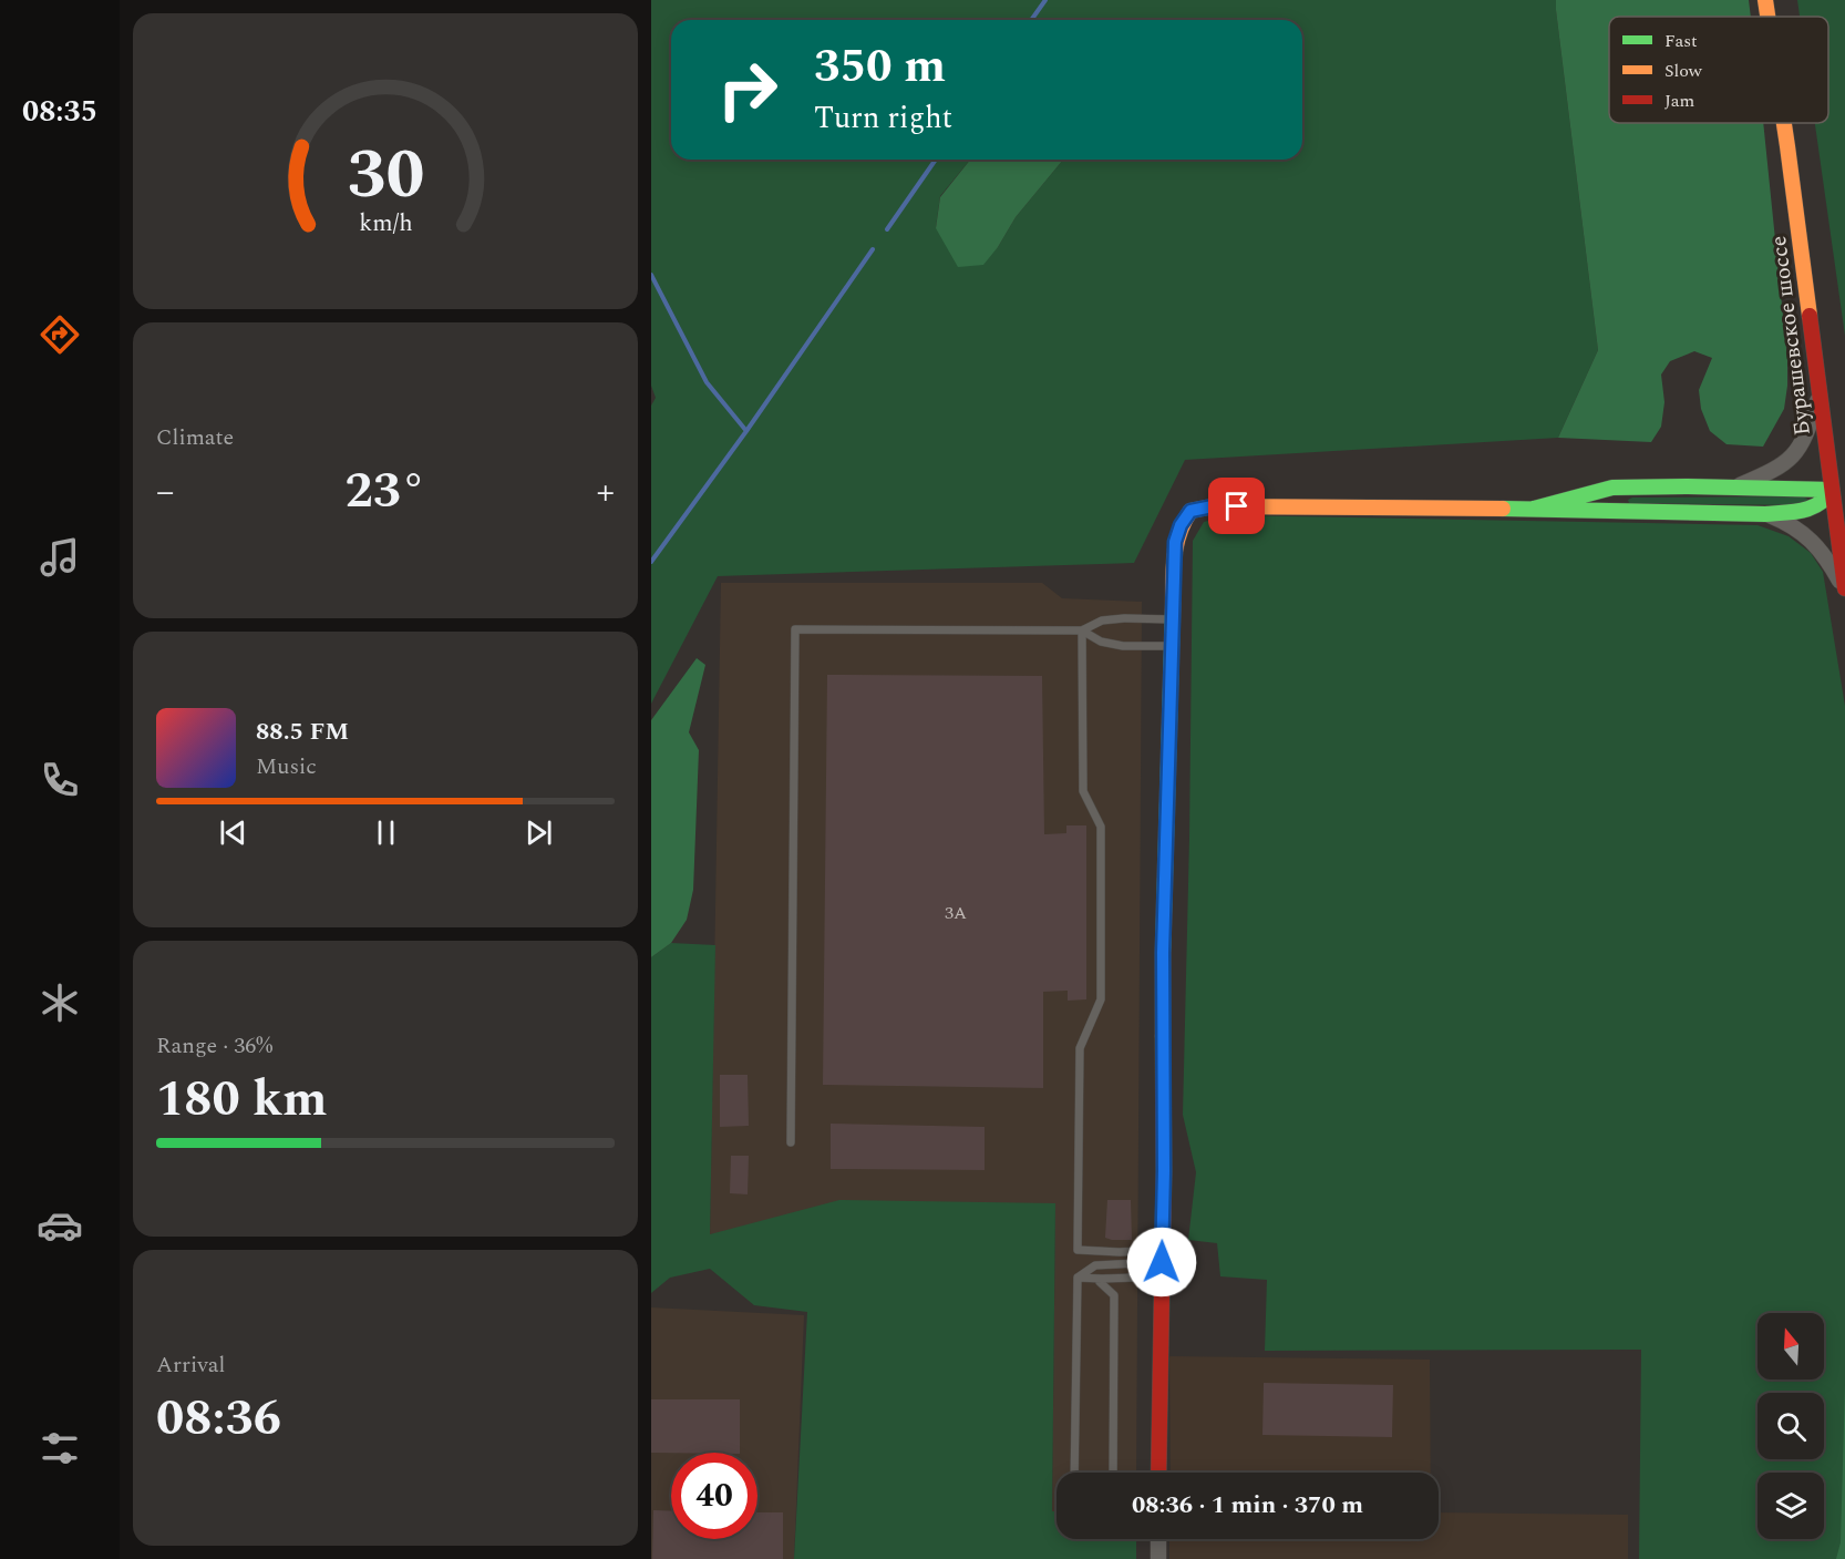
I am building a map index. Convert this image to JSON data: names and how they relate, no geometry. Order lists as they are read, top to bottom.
{
  "streets": {
    "street": ["Бурашевское шоссе"]
  },
  "house_numbers": ["3А"],
  "legend": ["Fast", "Slow", "Jam"],
  "north": "top",
  "page": {
    "tabs": "08:35",
    "turn": ["350 m", "Turn right"],
    "tile": [
      "Climate",
      ["Range · 36%", "180 km"],
      ["Arrival", "08:36"]
    ],
    "heat": ["−", "23°", "+"],
    "song": ["88.5 FM", "Music"],
    "limit": "40",
    "trip": "08:36 · 1 min · 370 m",
    "gauge": ["30", "km/h"]
  }
}
